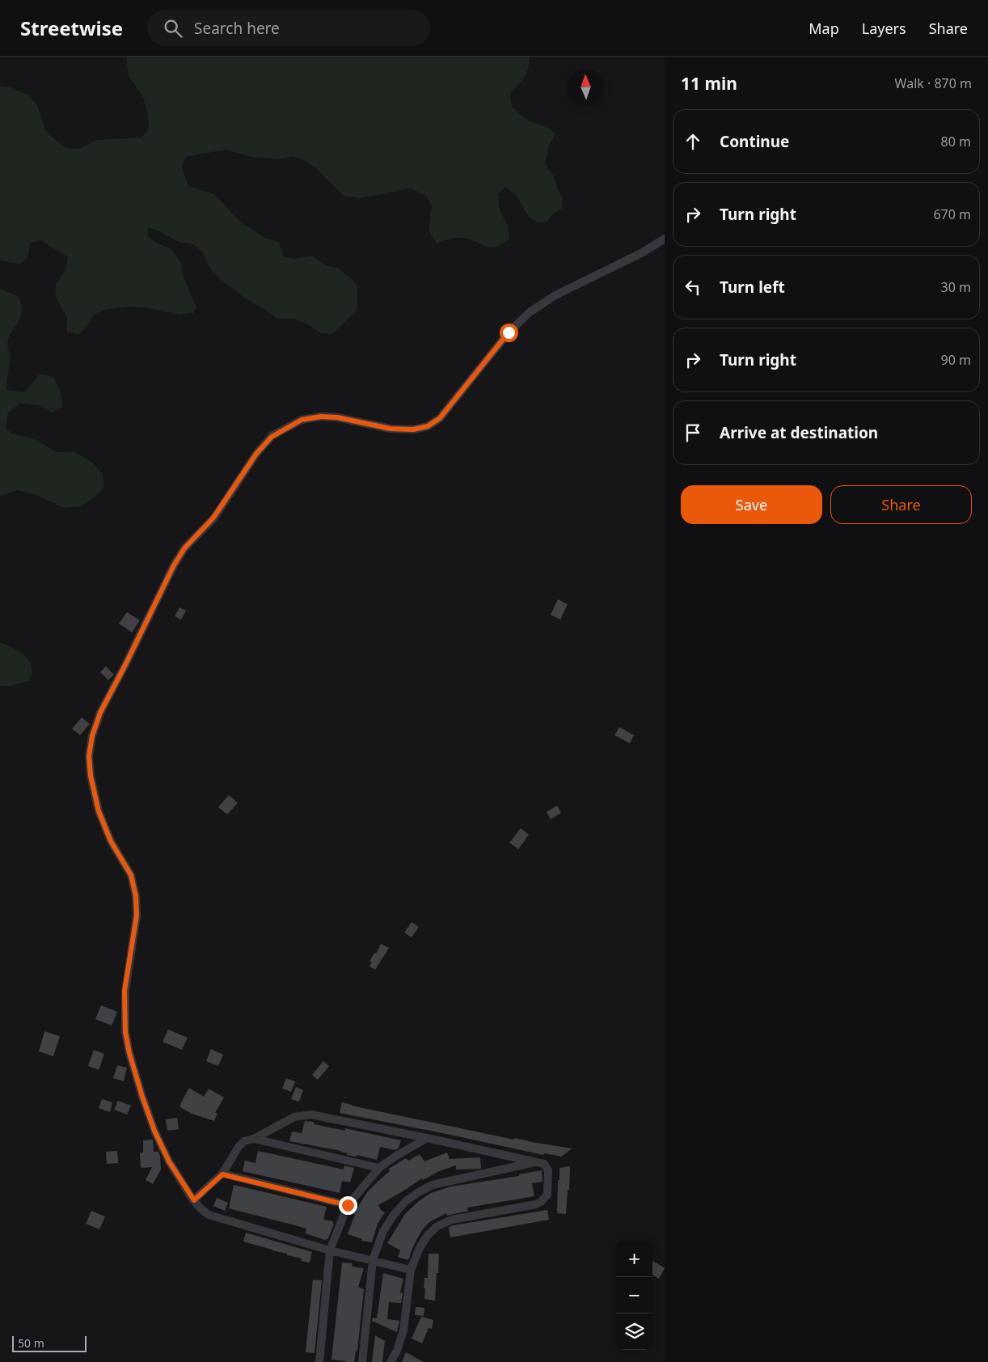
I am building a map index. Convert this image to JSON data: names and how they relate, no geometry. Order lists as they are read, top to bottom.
{
  "scale_bar": "50 m",
  "north": "top",
  "page": {
    "header": "Streetwise",
    "search": "Search here",
    "nav": ["Map", "Layers", "Share"],
    "heading": ["11 min", "Walk · 870 m"],
    "list": [
      ["Continue", "80 m"],
      ["Turn right", "670 m"],
      ["Turn left", "30 m"],
      ["Turn right", "90 m"],
      "Arrive at destination"
    ],
    "buttons": ["Save", "Share"],
    "map_buttons": ["+", "−"],
    "scale": "50 m"
  }
}
